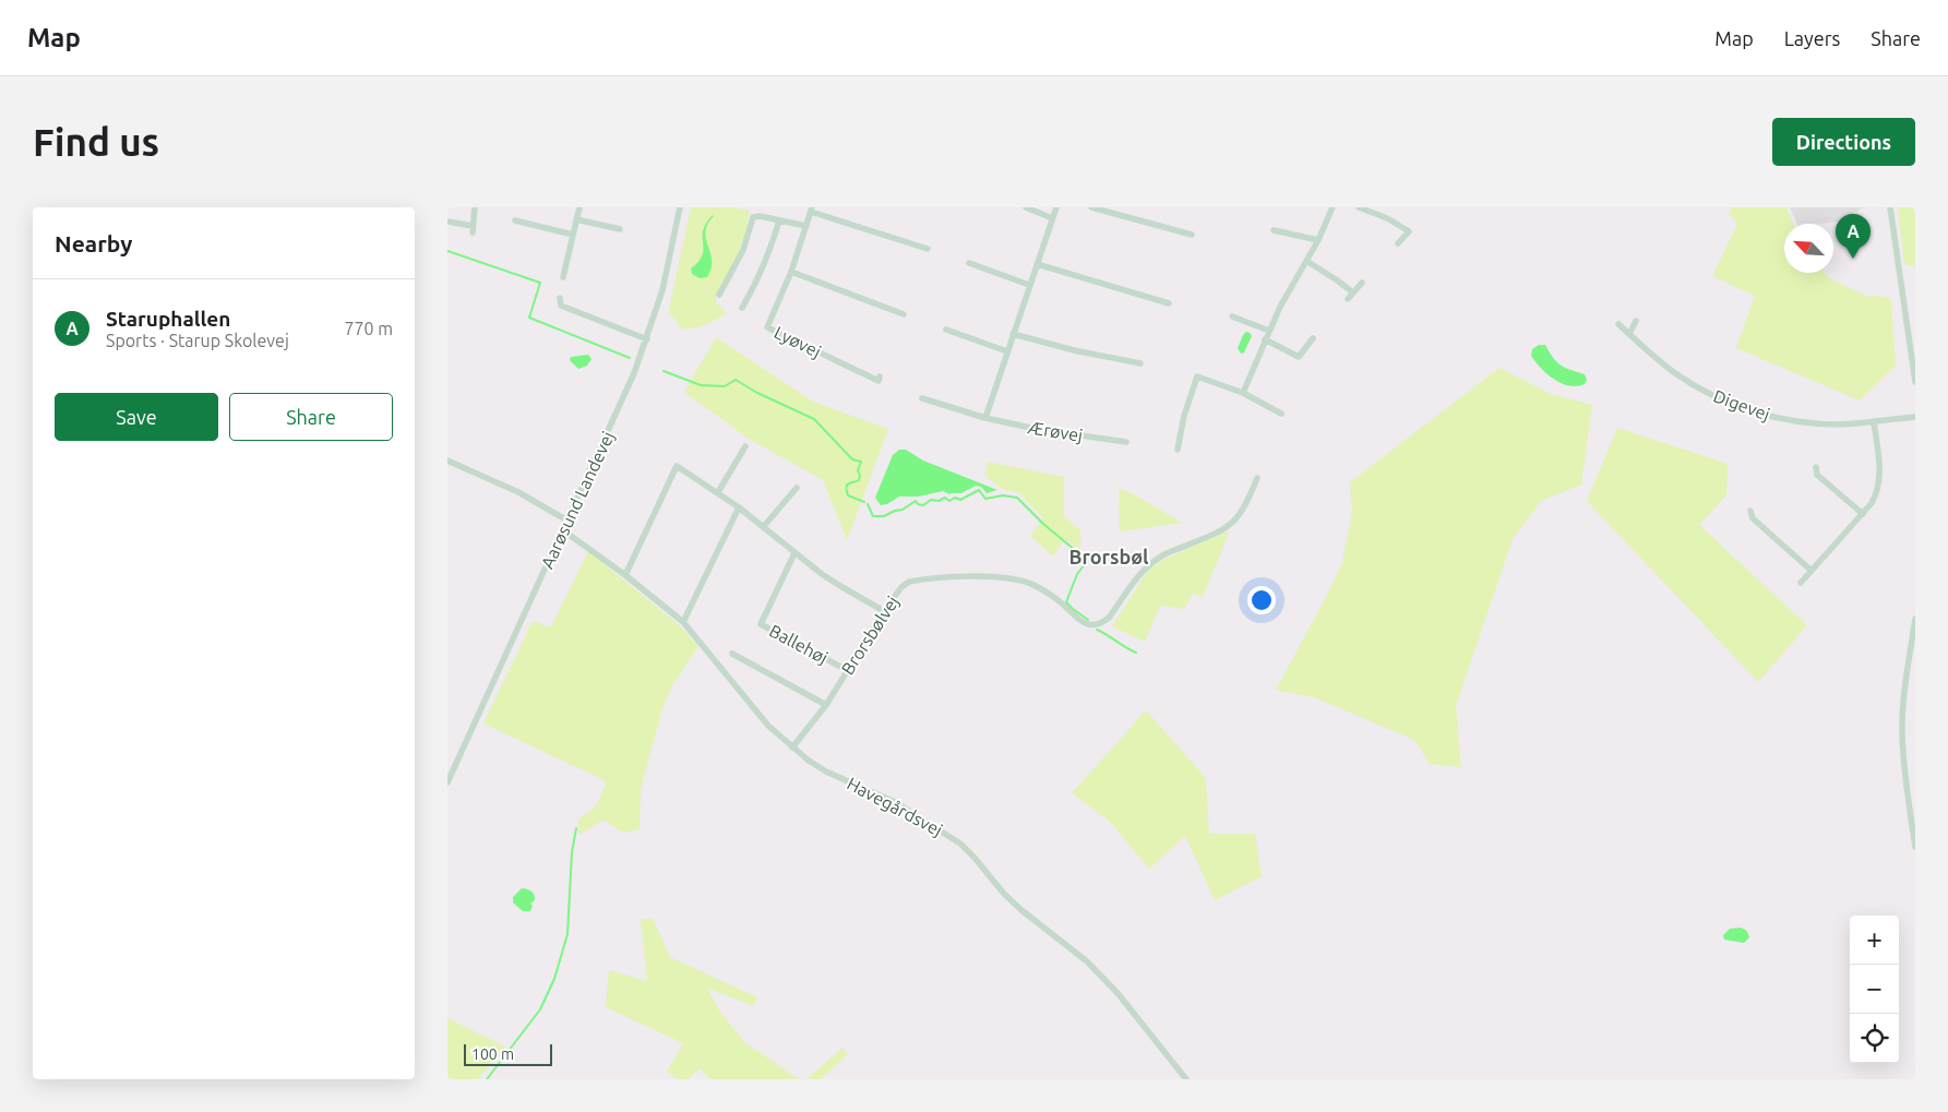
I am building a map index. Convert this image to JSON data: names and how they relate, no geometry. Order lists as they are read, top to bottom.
{
  "streets": {
    "street": [
      "Lyøvej",
      "Digevej",
      "Ærøvej",
      "Aarøsund Landevej",
      "Brorsbølvej",
      "Ballehøj",
      "Havegårdsvej"
    ]
  },
  "crossings": [
    ["Aarøsund Landevej", "Havegårdsvej"],
    ["Brorsbølvej", "Ballehøj"],
    ["Brorsbølvej", "Havegårdsvej"]
  ],
  "districts": ["Brorsbøl"],
  "scale_bar": "100 m",
  "north": "top left",
  "page": {
    "header": "Map",
    "nav": ["Map", "Layers", "Share"],
    "buttons": [
      "Directions",
      ["Save", "Share"]
    ],
    "title": "Find us",
    "heading": "Nearby",
    "pins": "A",
    "list": [
      {
        "mark": "A",
        "name": "Staruphallen",
        "note": "Sports · Starup Skolevej",
        "value": "770 m"
      }
    ],
    "map_buttons": ["+", "−"],
    "scale": "100 m"
  }
}
